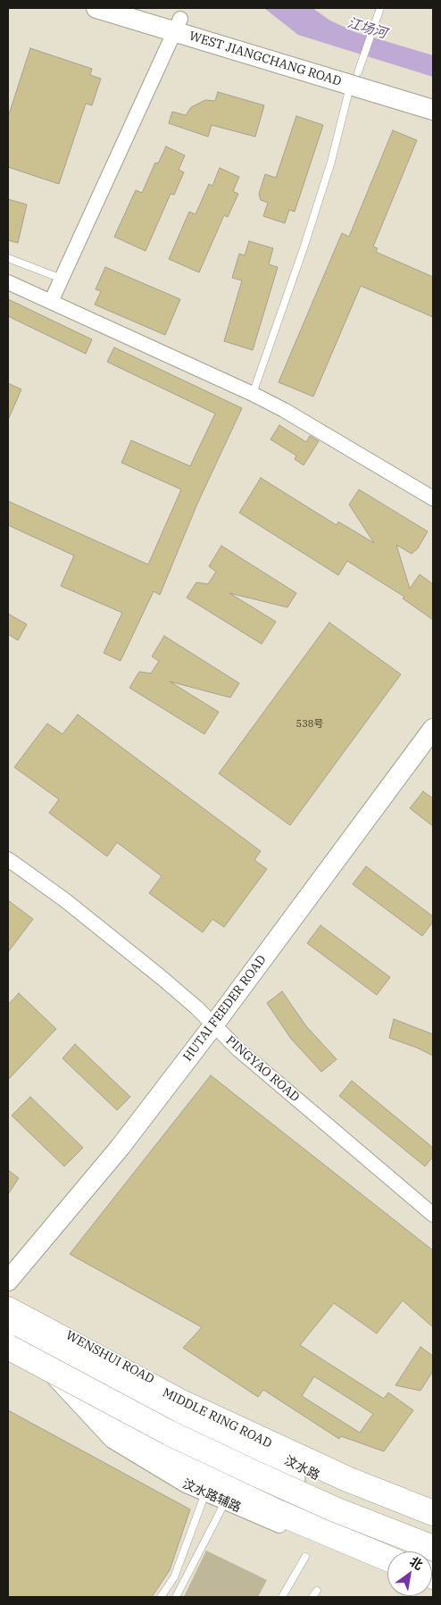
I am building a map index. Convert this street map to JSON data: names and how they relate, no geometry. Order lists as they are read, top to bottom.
{
  "streets": {
    "highway": ["MIDDLE RING ROAD"],
    "main road": ["WENSHUI ROAD", "汶水路"],
    "street": [
      "WEST JIANGCHANG ROAD",
      "HUTAI FEEDER ROAD",
      "PINGYAO ROAD",
      "汶水路辅路"
    ]
  },
  "crossings": [
    ["HUTAI FEEDER ROAD", "PINGYAO ROAD"]
  ],
  "water": ["江场河"],
  "house_numbers": ["538号"],
  "north": "top right"
}
